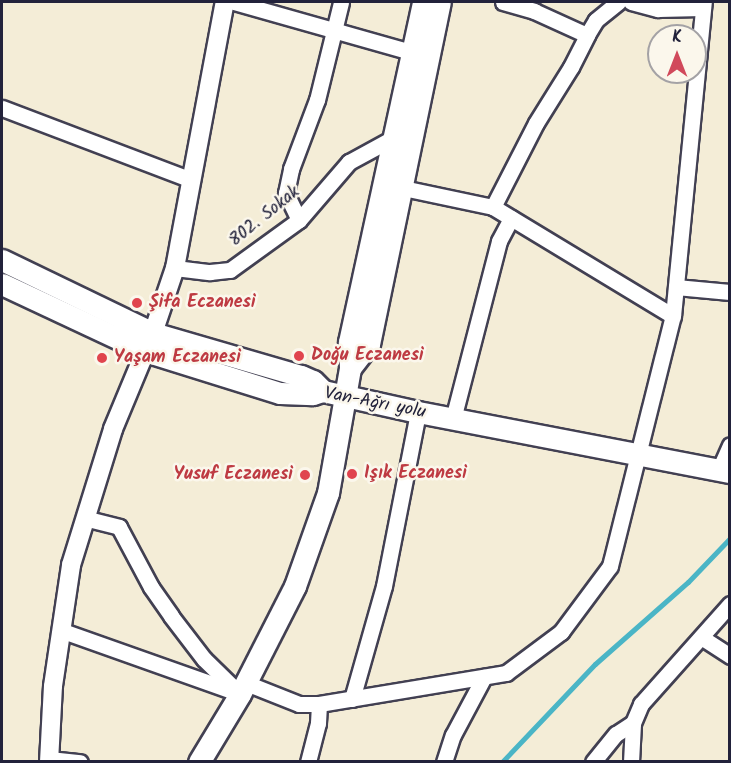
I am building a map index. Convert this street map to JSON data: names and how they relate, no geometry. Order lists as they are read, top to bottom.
{
  "streets": {
    "main road": ["Van-Ağrı yolu"],
    "street": ["802. Sokak"]
  },
  "places": [
    "Şifa Eczanesi",
    "Doğu Eczanesi",
    "Yaşam Eczanesi",
    "Işık Eczanesi",
    "Yusuf Eczanesi"
  ],
  "north": "top"
}
